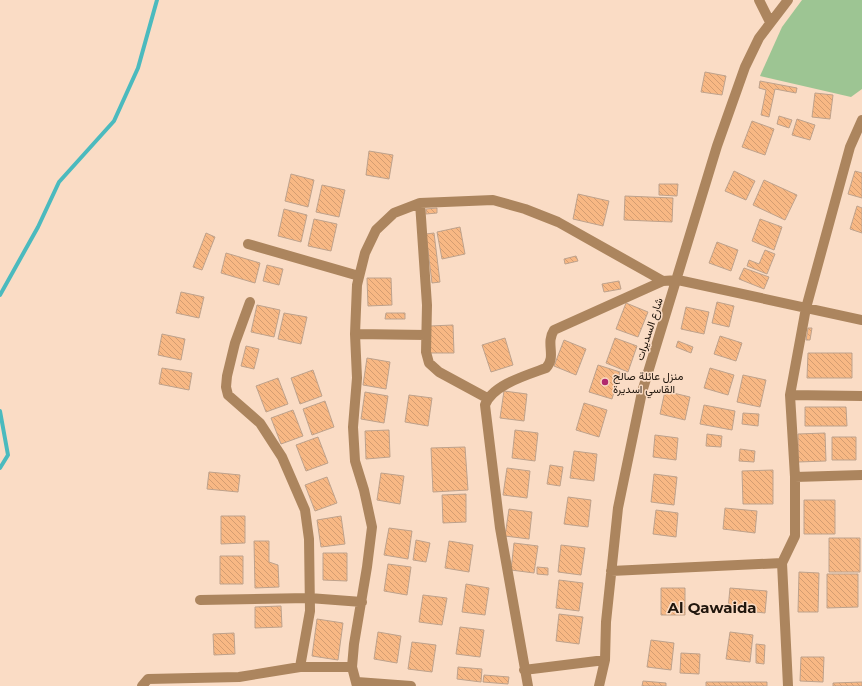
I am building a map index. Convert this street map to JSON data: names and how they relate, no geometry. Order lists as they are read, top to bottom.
{
  "streets": {
    "street": ["شارع السديرات"]
  },
  "districts": ["Al Qawaida"],
  "places": ["منزل عائلة صالح القاسي اسديرة"]
}
